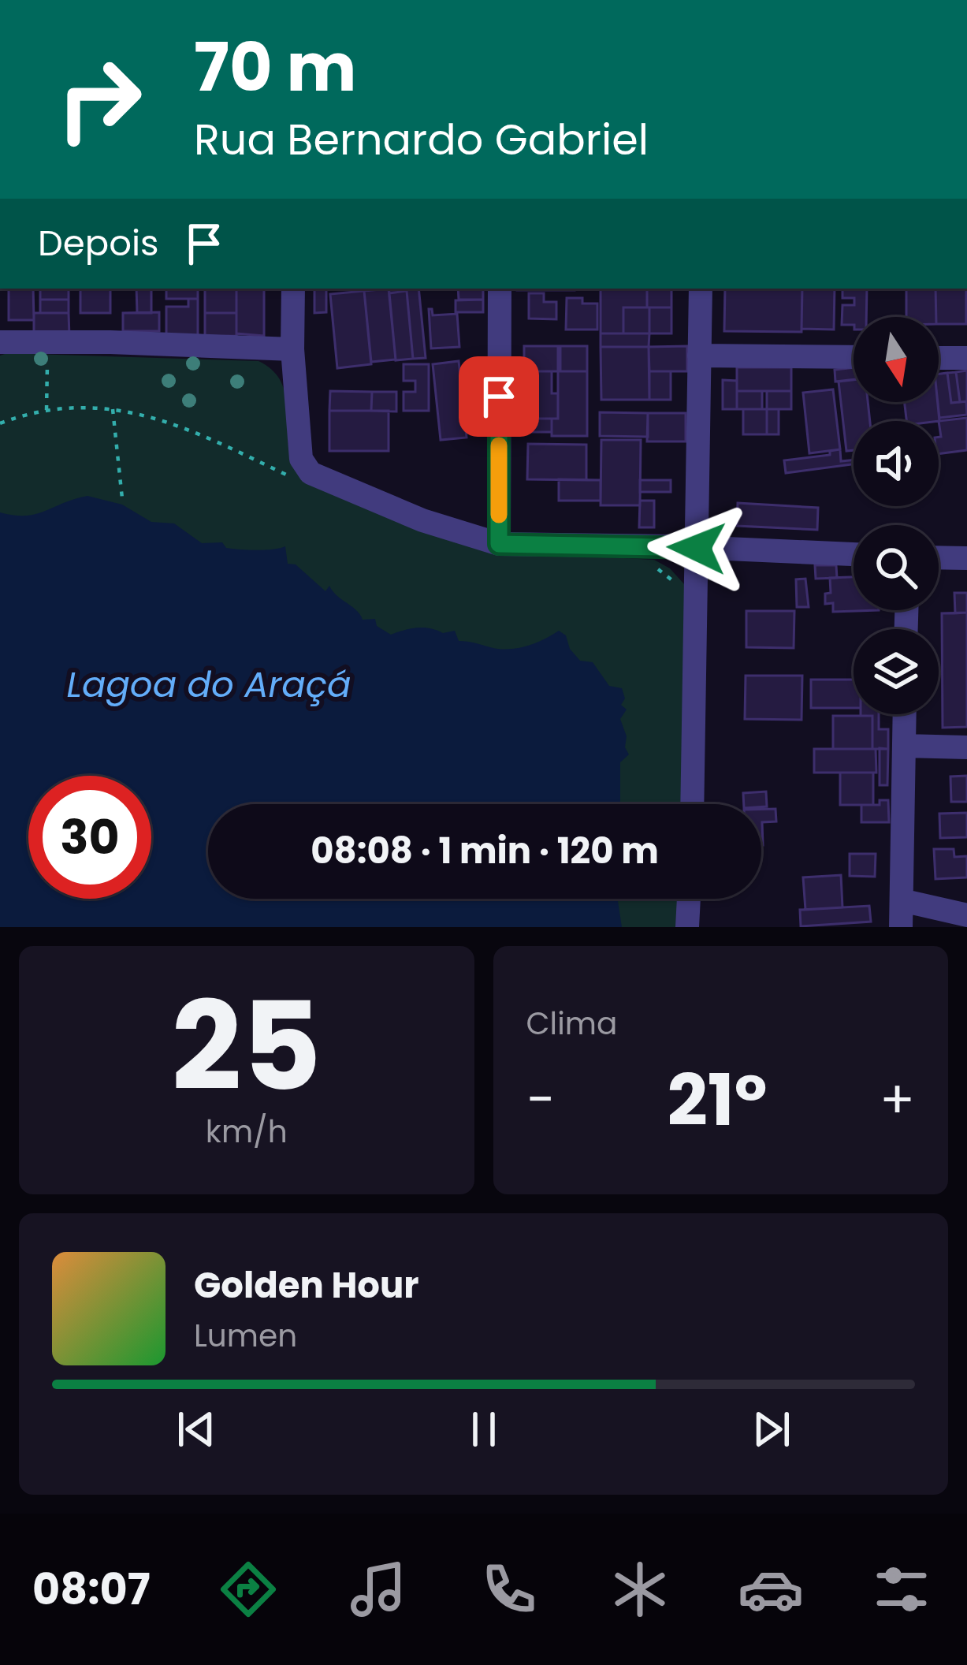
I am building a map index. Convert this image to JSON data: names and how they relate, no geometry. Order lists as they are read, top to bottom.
{
  "water": ["Lagoa do Araçá"],
  "north": "bottom",
  "page": {
    "turn": ["70 m", "Rua Bernardo Gabriel"],
    "then": "Depois",
    "limit": "30",
    "trip": "08:08 · 1 min · 120 m",
    "tile": [
      ["25", "km/h"],
      "Clima"
    ],
    "heat": ["−", "21°", "+"],
    "song": ["Golden Hour", "Lumen"],
    "tabs": "08:07"
  }
}
